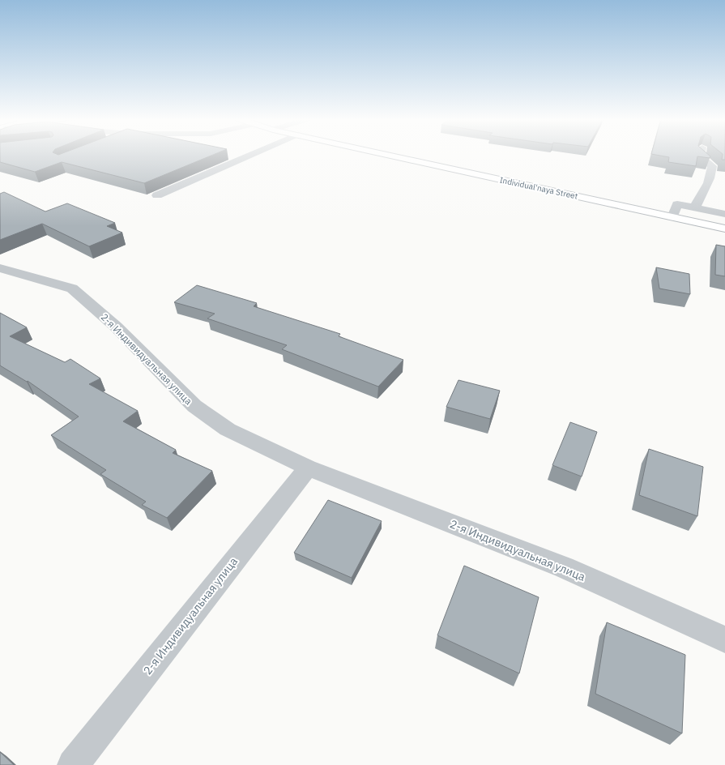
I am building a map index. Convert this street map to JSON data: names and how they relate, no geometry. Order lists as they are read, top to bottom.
{
  "streets": {
    "main road": ["Individual'naya Street"],
    "street": ["2-я Индивидуальная улица"]
  }
}
